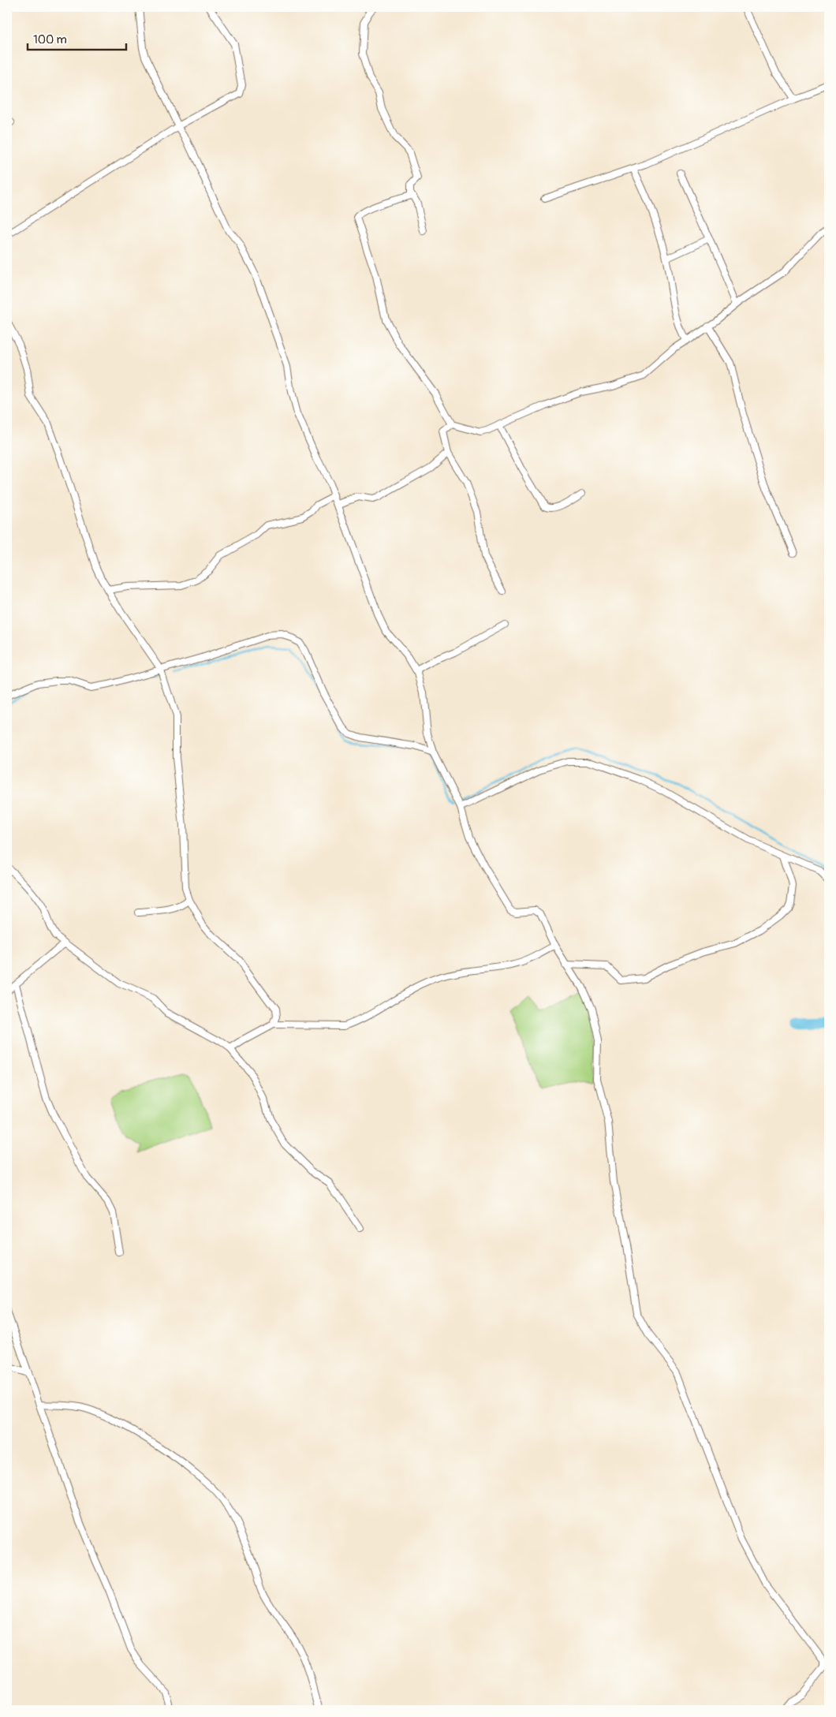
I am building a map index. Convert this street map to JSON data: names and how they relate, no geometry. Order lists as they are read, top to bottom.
{
  "scale_bar": "100 m"
}
